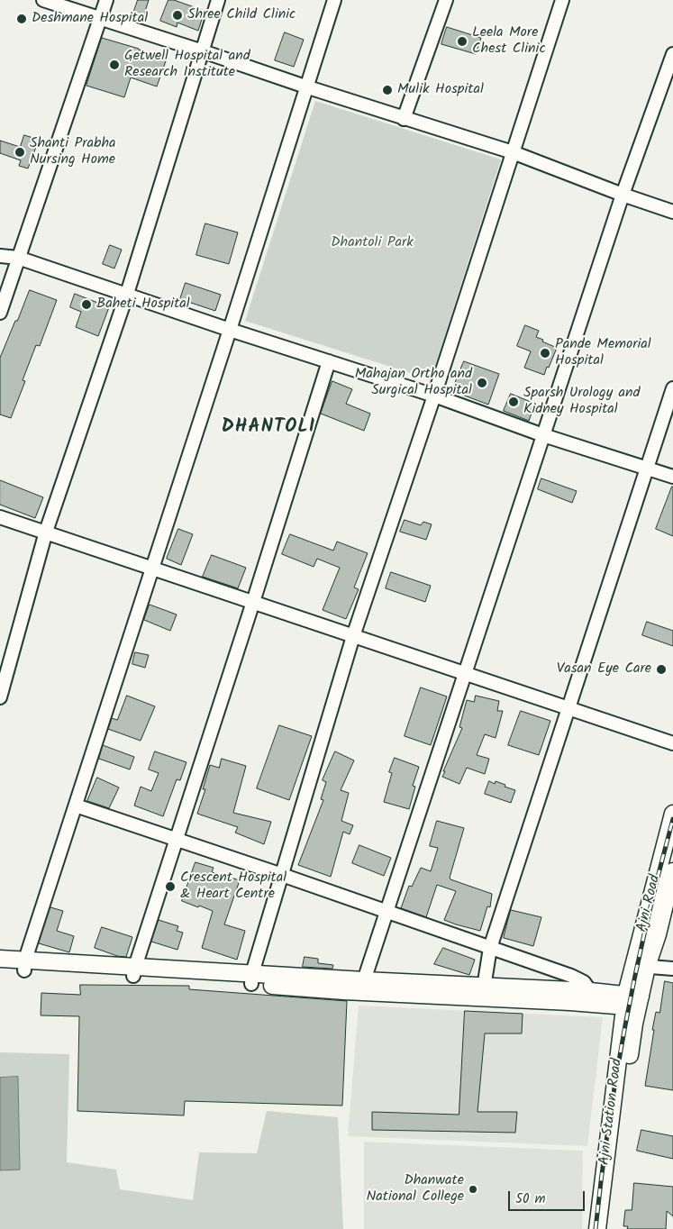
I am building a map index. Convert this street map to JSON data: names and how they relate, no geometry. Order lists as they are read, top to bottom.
{
  "streets": {
    "main road": ["Ajni Road", "Ajni Station Road"]
  },
  "crossings": [
    ["Ajni Road", "Ajni Station Road"]
  ],
  "districts": ["DHANTOLI"],
  "parks": ["Dhantoli Park"],
  "places": [
    "Shree Child Clinic",
    "Deshmane Hospital",
    "Leela More Chest Clinic",
    "Getwell Hospital and Research Institute",
    "Mulik Hospital",
    "Shanti Prabha Nursing Home",
    "Baheti Hospital",
    "Pande Memorial Hospital",
    "Mahajan Ortho and Surgical Hospital",
    "Sparsh Urology and Kidney Hospital",
    "Vasan Eye Care",
    "Crescent Hospital & Heart Centre",
    "Dhanwate National College"
  ],
  "scale_bar": "50 m"
}
